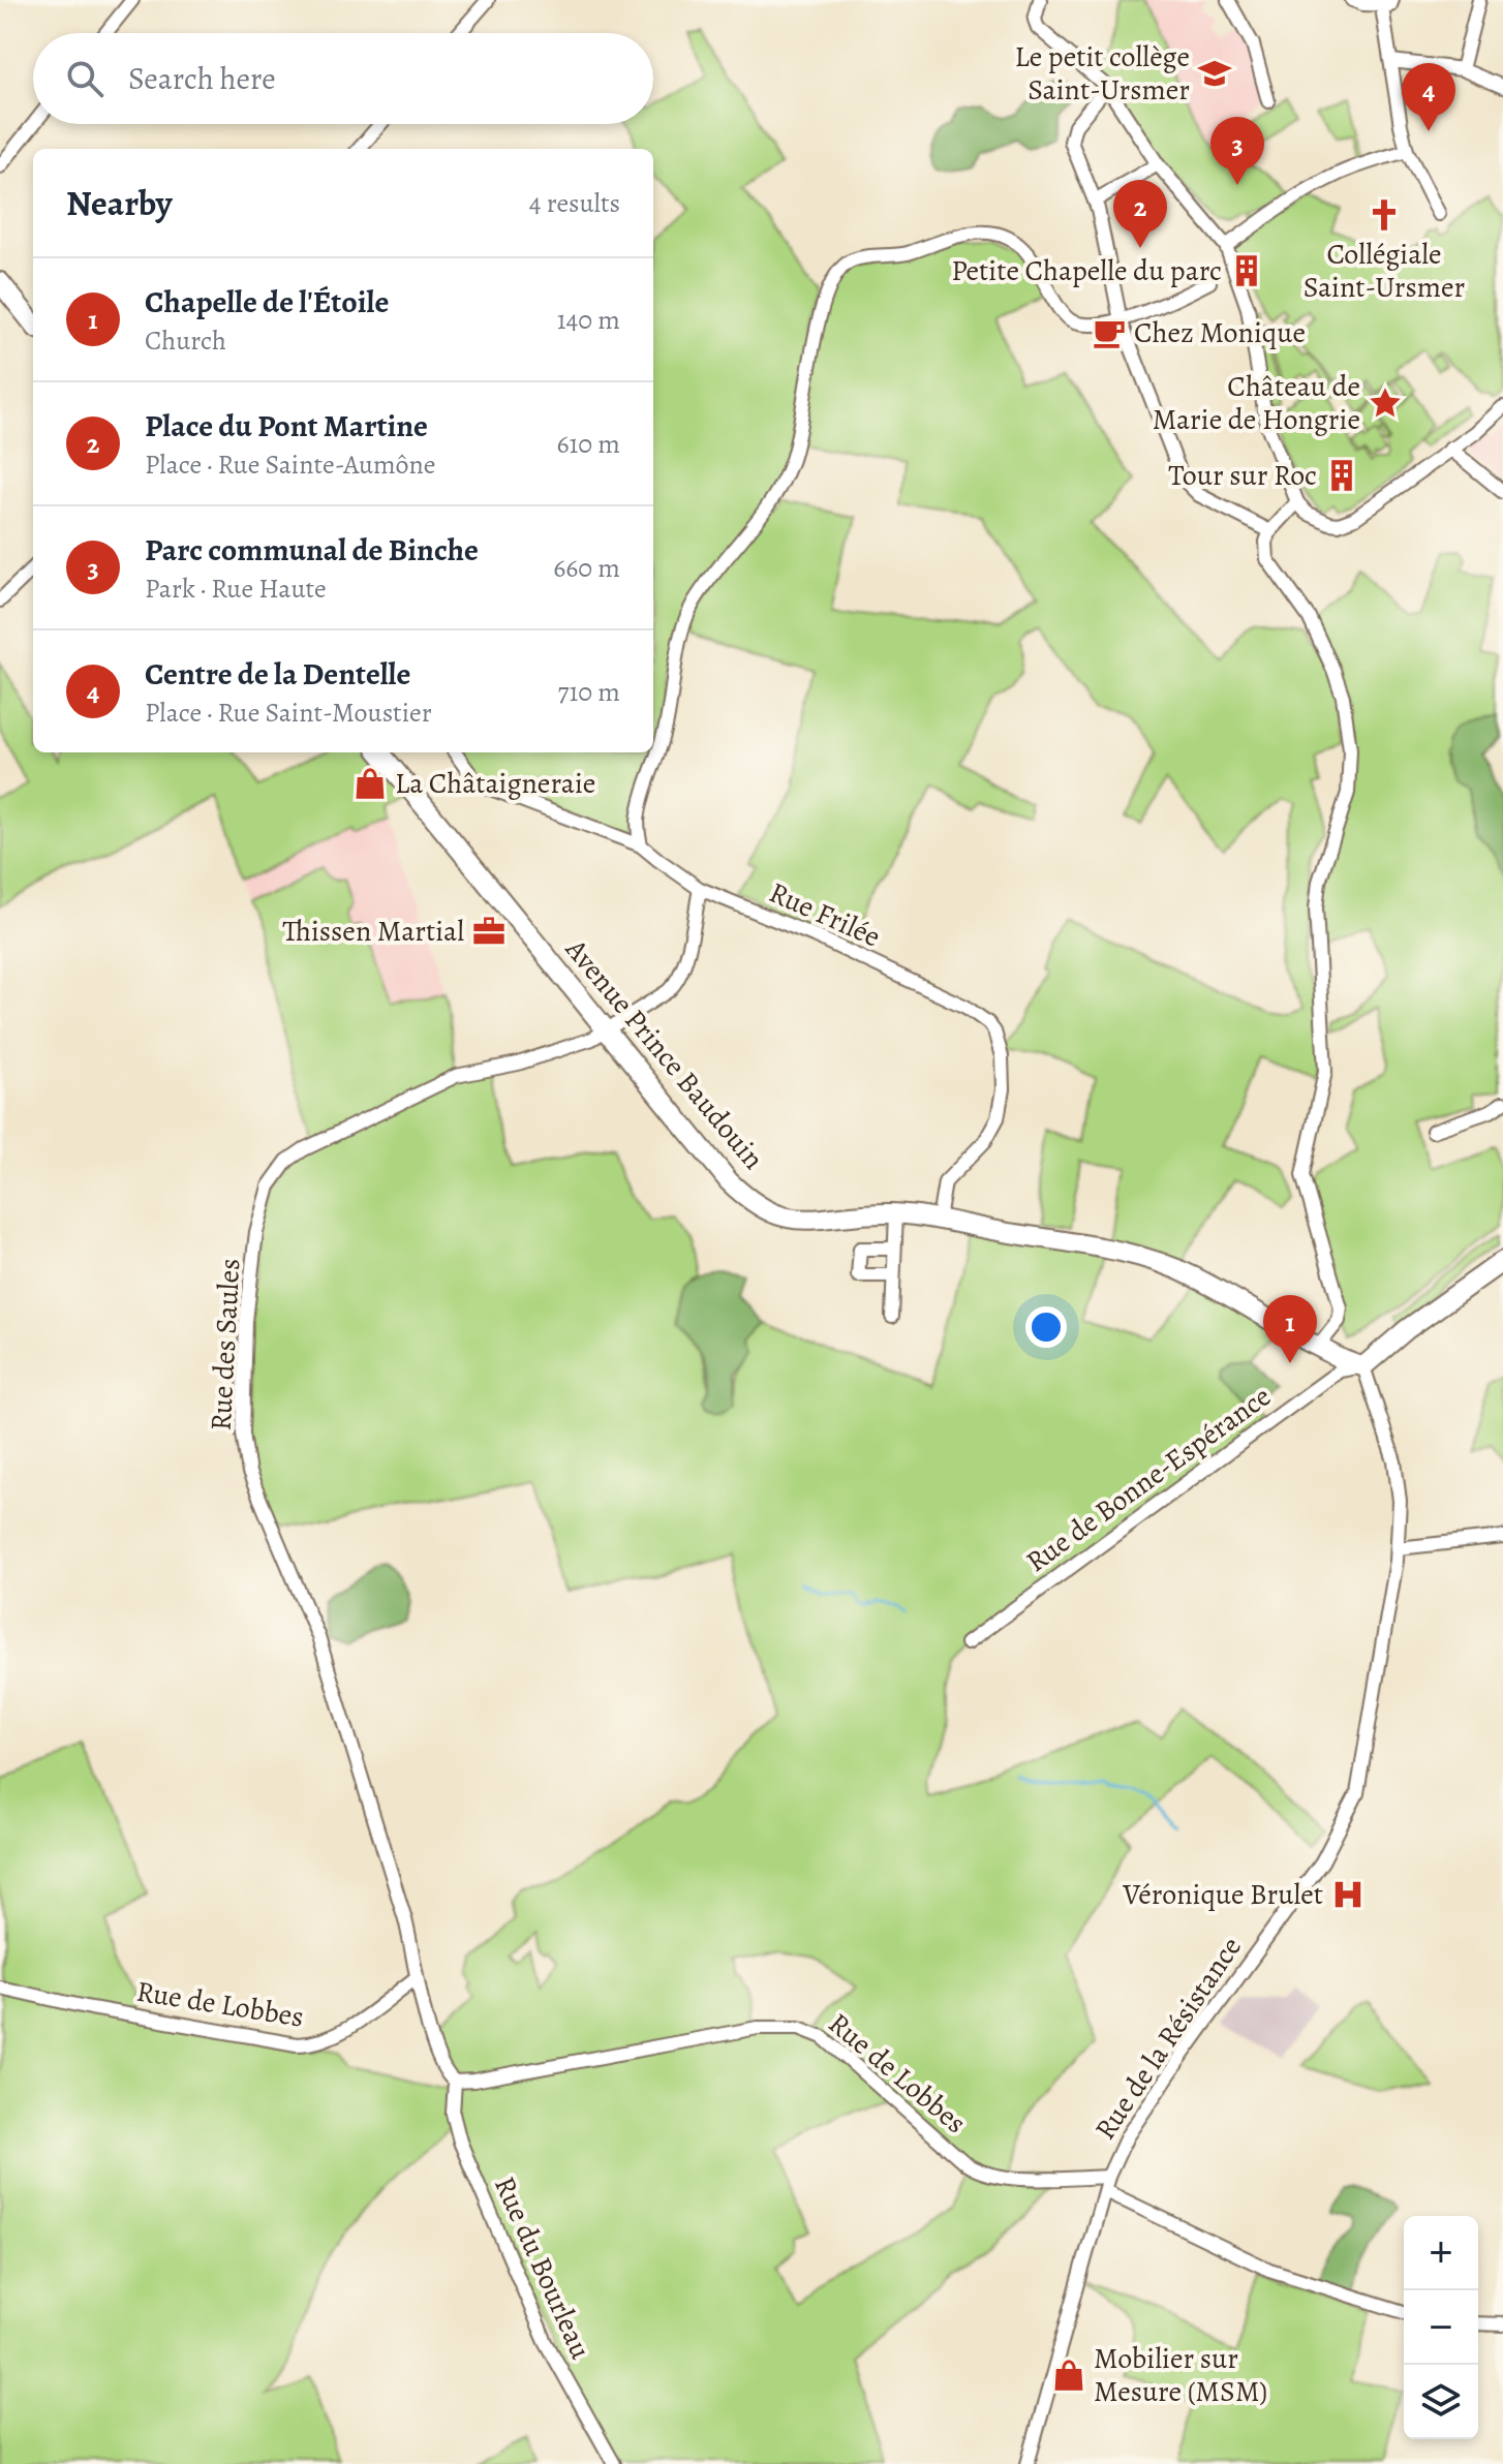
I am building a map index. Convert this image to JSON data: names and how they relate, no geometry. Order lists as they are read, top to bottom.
{
  "streets": {
    "street": [
      "Rue Frilée",
      "Avenue Prince Baudouin",
      "Rue des Saules",
      "Rue de Bonne-Espérance",
      "Rue de Lobbes",
      "Rue de la Résistance",
      "Rue du Bourleau"
    ]
  },
  "crossings": [
    ["Rue Frilée", "Avenue Prince Baudouin"],
    ["Rue Frilée", "Rue des Saules"],
    ["Avenue Prince Baudouin", "Rue des Saules"],
    ["Avenue Prince Baudouin", "Rue de Bonne-Espérance"],
    ["Avenue Prince Baudouin", "Rue de la Résistance"],
    ["Rue des Saules", "Rue de Lobbes"],
    ["Rue des Saules", "Rue du Bourleau"],
    ["Rue de Bonne-Espérance", "Rue de la Résistance"],
    ["Rue de Lobbes", "Rue de la Résistance"],
    ["Rue de Lobbes", "Rue du Bourleau"]
  ],
  "places": {
    "school or university": ["Le petit collège Saint-Ursmer"],
    "church": ["Collégiale Saint-Ursmer"],
    "building": ["Petite Chapelle du parc", "Tour sur Roc"],
    "cafe": ["Chez Monique"],
    "place": ["Château de Marie de Hongrie"],
    "shop": ["La Châtaigneraie", "Mobilier sur Mesure (MSM)"],
    "office": ["Thissen Martial"],
    "hospital": ["Véronique Brulet"]
  },
  "page": {
    "search": "Search here",
    "pins": [
      "4",
      "3",
      "2",
      "1"
    ],
    "heading": ["Nearby", "4 results"],
    "list": [
      {
        "mark": "1",
        "name": "Chapelle de l'Étoile",
        "note": "Church",
        "value": "140 m"
      },
      {
        "mark": "2",
        "name": "Place du Pont Martine",
        "note": "Place · Rue Sainte-Aumône",
        "value": "610 m"
      },
      {
        "mark": "3",
        "name": "Parc communal de Binche",
        "note": "Park · Rue Haute",
        "value": "660 m"
      },
      {
        "mark": "4",
        "name": "Centre de la Dentelle",
        "note": "Place · Rue Saint-Moustier",
        "value": "710 m"
      }
    ],
    "map_buttons": ["+", "−"]
  }
}
